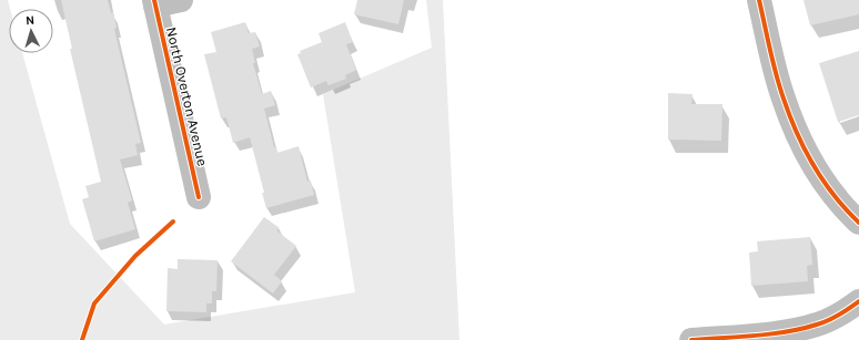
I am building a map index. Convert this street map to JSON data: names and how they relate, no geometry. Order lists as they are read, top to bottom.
{
  "streets": {
    "street": ["North Overton Avenue"]
  },
  "north": "top"
}
